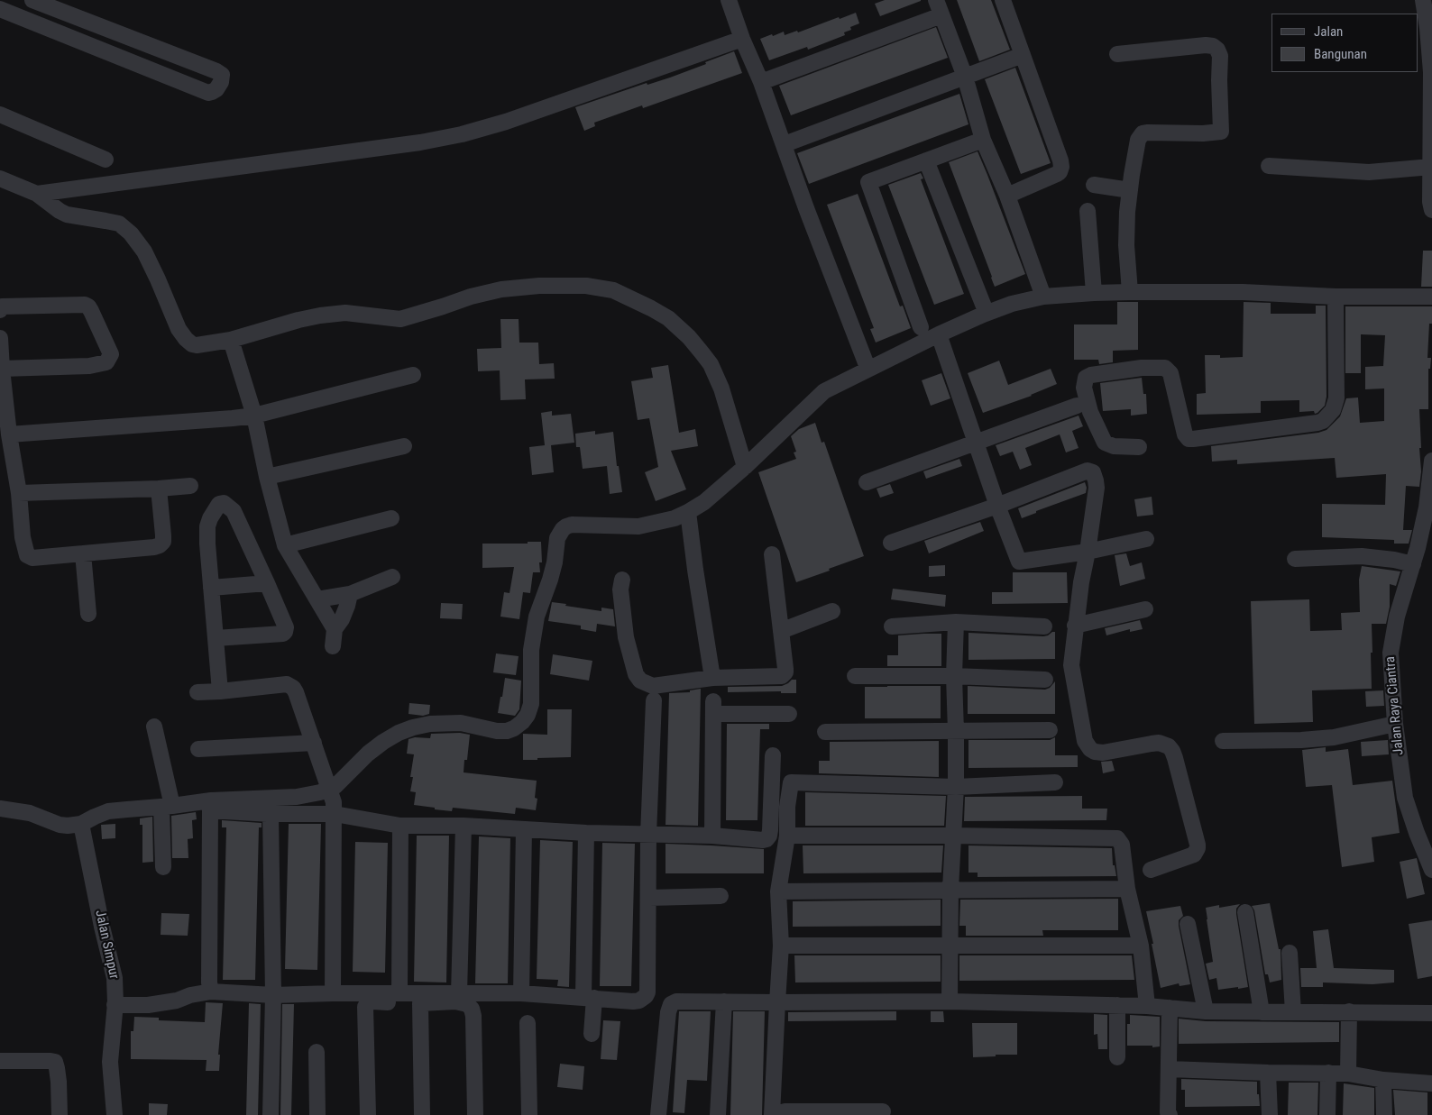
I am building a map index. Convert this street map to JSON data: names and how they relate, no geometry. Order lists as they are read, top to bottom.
{
  "streets": {
    "street": ["Jalan Raya Ciantra", "Jalan Simpur"]
  },
  "legend": ["Jalan", "Bangunan"]
}
